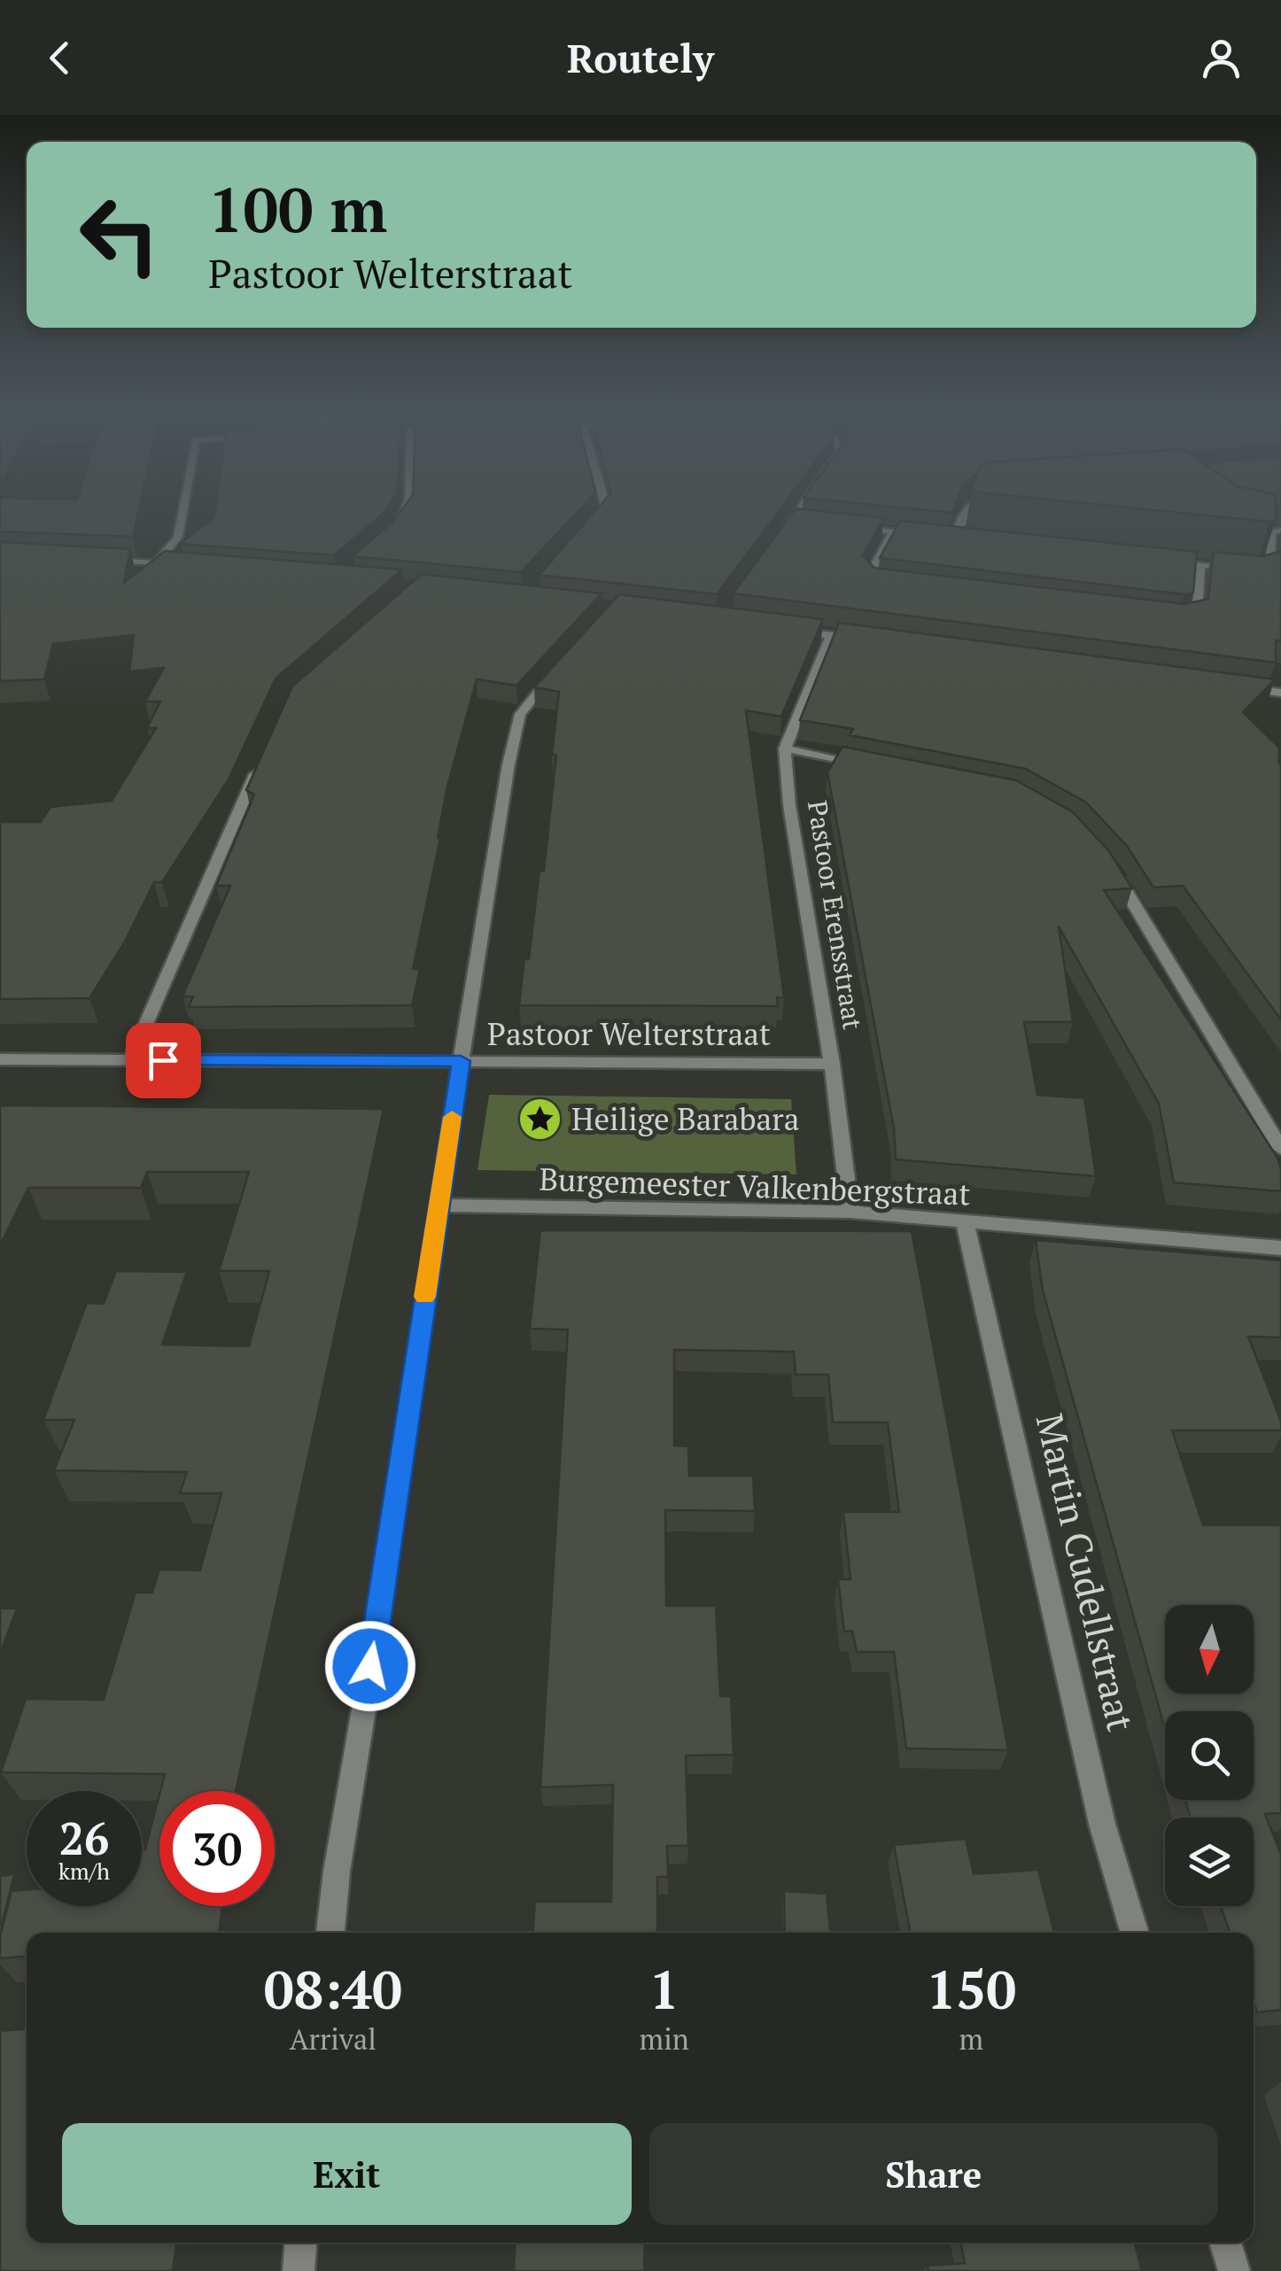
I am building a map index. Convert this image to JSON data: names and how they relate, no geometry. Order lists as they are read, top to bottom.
{
  "streets": {
    "street": [
      "Pastoor Erensstraat",
      "Pastoor Welterstraat",
      "Burgemeester Valkenbergstraat",
      "Martin Cudellstraat"
    ]
  },
  "crossings": [
    ["Pastoor Erensstraat", "Pastoor Welterstraat"],
    ["Pastoor Erensstraat", "Burgemeester Valkenbergstraat"],
    ["Burgemeester Valkenbergstraat", "Martin Cudellstraat"]
  ],
  "places": {
    "place": ["Heilige Barabara"]
  },
  "north": "bottom",
  "page": {
    "header": "Routely",
    "turn": ["100 m", "Pastoor Welterstraat"],
    "speed": "26 km/h",
    "limit": "30",
    "eta": [
      "08:40",
      "Arrival",
      "1",
      "min",
      "150",
      "m"
    ],
    "buttons": ["Exit", "Share"]
  }
}
